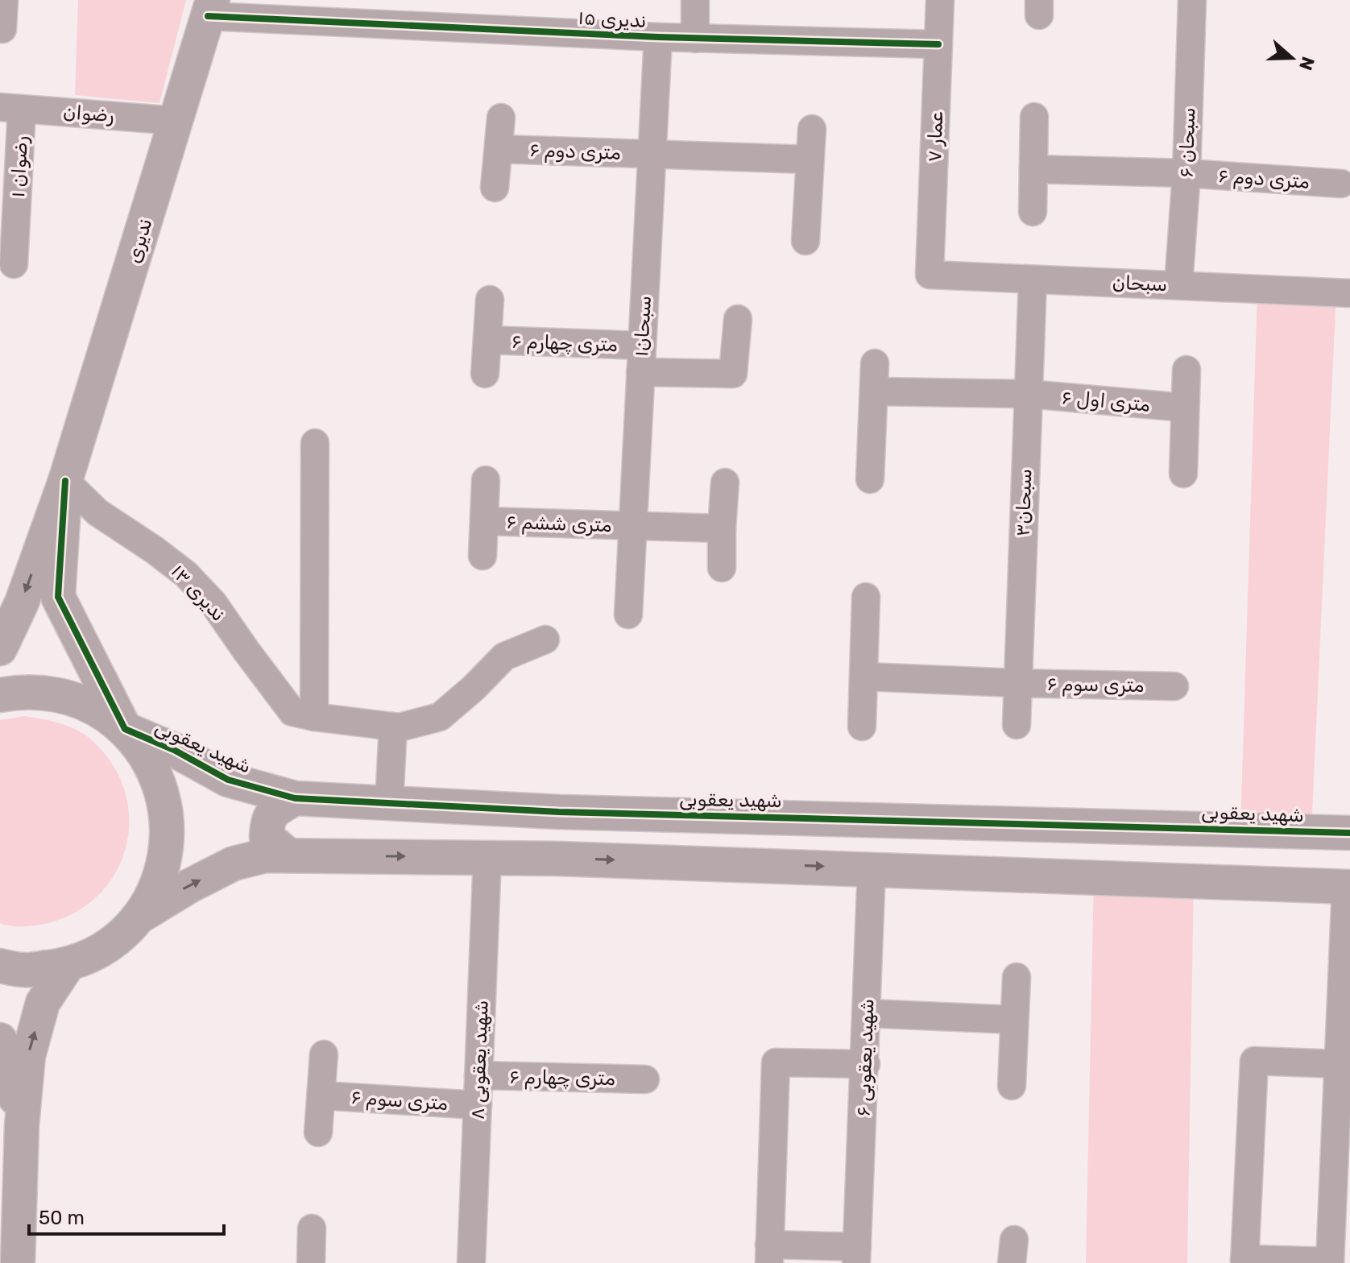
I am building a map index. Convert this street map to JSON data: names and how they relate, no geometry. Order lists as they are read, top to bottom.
{
  "streets": {
    "street": [
      "ندیری ۱۵",
      "رضوان",
      "عمار ۷",
      "سبحان ۶",
      "۶ متری دوم",
      "رضوان ۱",
      "ندیری",
      "سبحان",
      "سبحان۱",
      "۶ متری چهارم",
      "۶ متری اول",
      "سبحان۳",
      "۶ متری ششم",
      "ندیری ۱۳",
      "۶ متری سوم",
      "شهید یعقوبی",
      "شهید یعقوبی ۶",
      "شهید یعقوبی ۸"
    ]
  },
  "crossings": [
    ["ندیری ۱۵", "عمار ۷"],
    ["ندیری ۱۵", "ندیری"],
    ["ندیری ۱۵", "سبحان۱"],
    ["رضوان", "رضوان ۱"],
    ["رضوان", "ندیری"],
    ["عمار ۷", "سبحان"],
    ["سبحان ۶", "۶ متری دوم"],
    ["سبحان ۶", "سبحان"],
    ["۶ متری دوم", "سبحان۱"],
    ["ندیری", "ندیری ۱۳"],
    ["سبحان", "سبحان۳"],
    ["سبحان۱", "۶ متری چهارم"],
    ["سبحان۱", "۶ متری ششم"],
    ["۶ متری چهارم", "شهید یعقوبی ۸"],
    ["۶ متری اول", "سبحان۳"],
    ["سبحان۳", "۶ متری سوم"],
    ["۶ متری سوم", "شهید یعقوبی ۸"]
  ],
  "scale_bar": "50 m",
  "north": "right"
}
